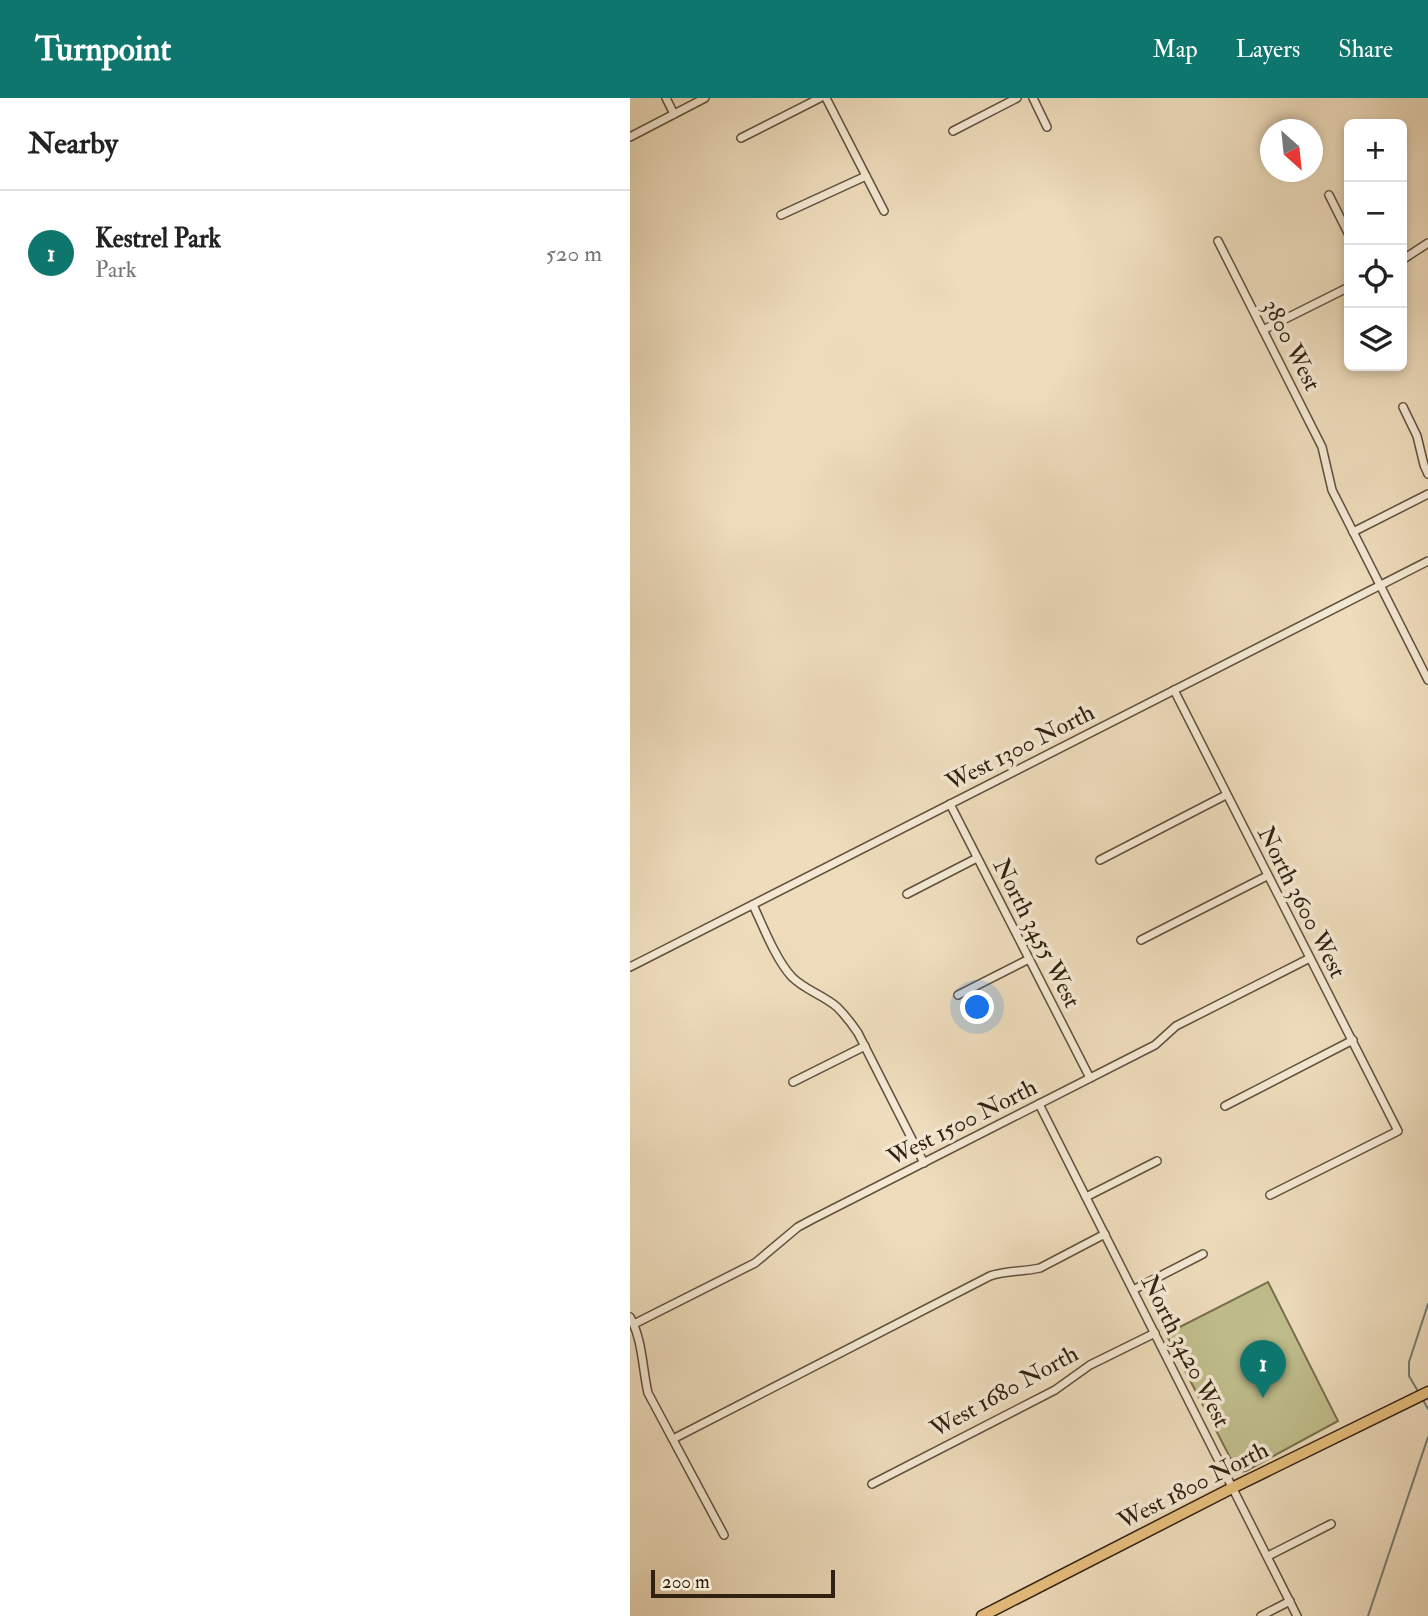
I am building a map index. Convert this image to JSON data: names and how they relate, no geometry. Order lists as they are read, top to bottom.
{
  "streets": {
    "main road": ["West 1800 North"],
    "street": [
      "3800 West",
      "West 1300 North",
      "North 3600 West",
      "North 3455 West",
      "West 1500 North",
      "North 3420 West",
      "West 1680 North"
    ]
  },
  "crossings": [
    ["3800 West", "West 1300 North"],
    ["West 1300 North", "North 3600 West"],
    ["West 1300 North", "North 3455 West"],
    ["North 3600 West", "West 1500 North"],
    ["North 3455 West", "West 1500 North"],
    ["West 1500 North", "North 3420 West"],
    ["North 3420 West", "West 1680 North"],
    ["North 3420 West", "West 1800 North"]
  ],
  "scale_bar": "200 m",
  "north": "bottom right",
  "page": {
    "header": "Turnpoint",
    "nav": ["Map", "Layers", "Share"],
    "heading": "Nearby",
    "map_buttons": ["+", "−"],
    "list": [
      {
        "mark": "1",
        "name": "Kestrel Park",
        "note": "Park",
        "value": "520 m"
      }
    ],
    "pins": "1",
    "scale": "200 m"
  }
}
